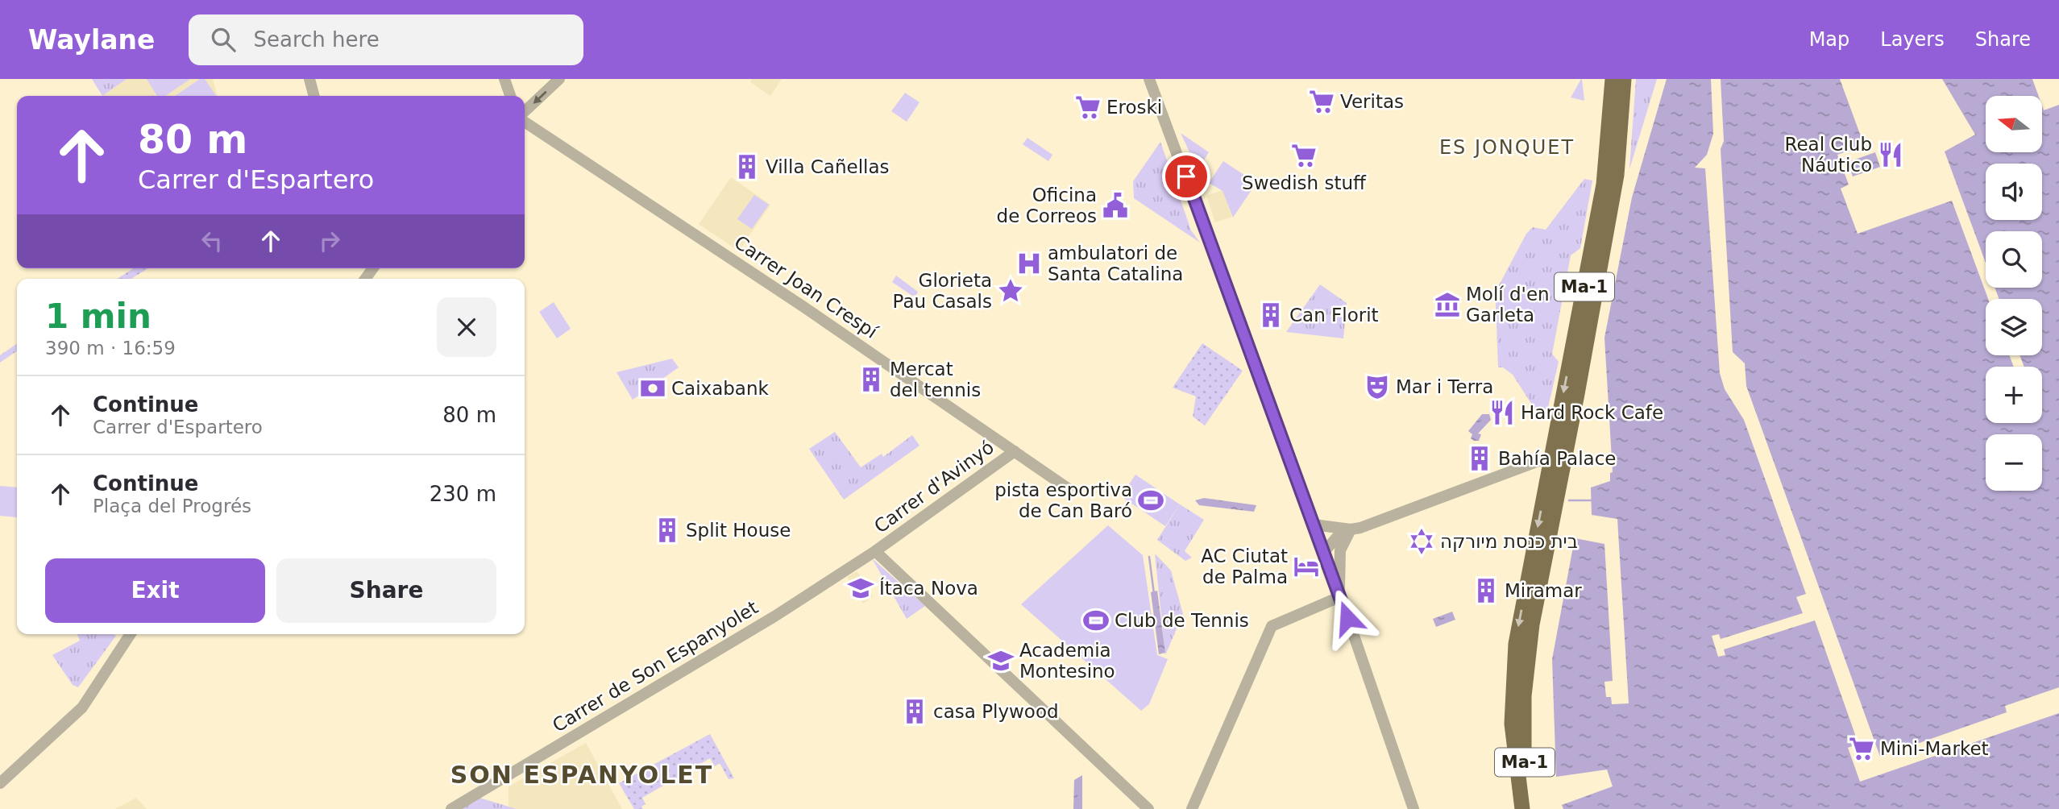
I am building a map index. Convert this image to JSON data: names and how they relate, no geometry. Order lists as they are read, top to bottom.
{
  "streets": {
    "highway": ["Ma-1"],
    "street": ["Carrer Joan Crespí", "Carrer d'Avinyó", "Carrer de Son Espanyolet"]
  },
  "crossings": [
    ["Carrer Joan Crespí", "Carrer d'Avinyó"],
    ["Carrer d'Avinyó", "Carrer de Son Espanyolet"]
  ],
  "districts": ["ES JONQUET", "SON ESPANYOLET"],
  "places": {
    "supermarket": [
      "Veritas",
      "Eroski",
      "Swedish stuff",
      "Mini-Market"
    ],
    "restaurant": ["Real Club Náutico", "Hard Rock Cafe"],
    "building": [
      "Villa Cañellas",
      "Can Florit",
      "Mercat del tennis",
      "Bahía Palace",
      "Split House",
      "Miramar",
      "casa Plywood"
    ],
    "public building": ["Oficina de Correos"],
    "hospital": ["ambulatori de Santa Catalina"],
    "place": ["Glorieta Pau Casals"],
    "museum": ["Molí d'en Garleta"],
    "theatre": ["Mar i Terra"],
    "bank": ["Caixabank"],
    "sports": ["pista esportiva de Can Baró", "Club de Tennis"],
    "synagogue": ["בית כנסת מיורקה"],
    "hotel": ["AC Ciutat de Palma"],
    "school or university": ["Ítaca Nova", "Academia Montesino"]
  },
  "north": "left",
  "page": {
    "header": "Waylane",
    "search": "Search here",
    "nav": ["Map", "Layers", "Share"],
    "map_buttons": ["+", "−"],
    "turn": ["80 m", "Carrer d'Espartero"],
    "heading": ["1 min", "390 m · 16:59"],
    "list": [
      {
        "name": "Continue",
        "note": "Carrer d'Espartero",
        "value": "80 m"
      },
      {
        "name": "Continue",
        "note": "Plaça del Progrés",
        "value": "230 m"
      }
    ],
    "buttons": ["Exit", "Share"]
  }
}
